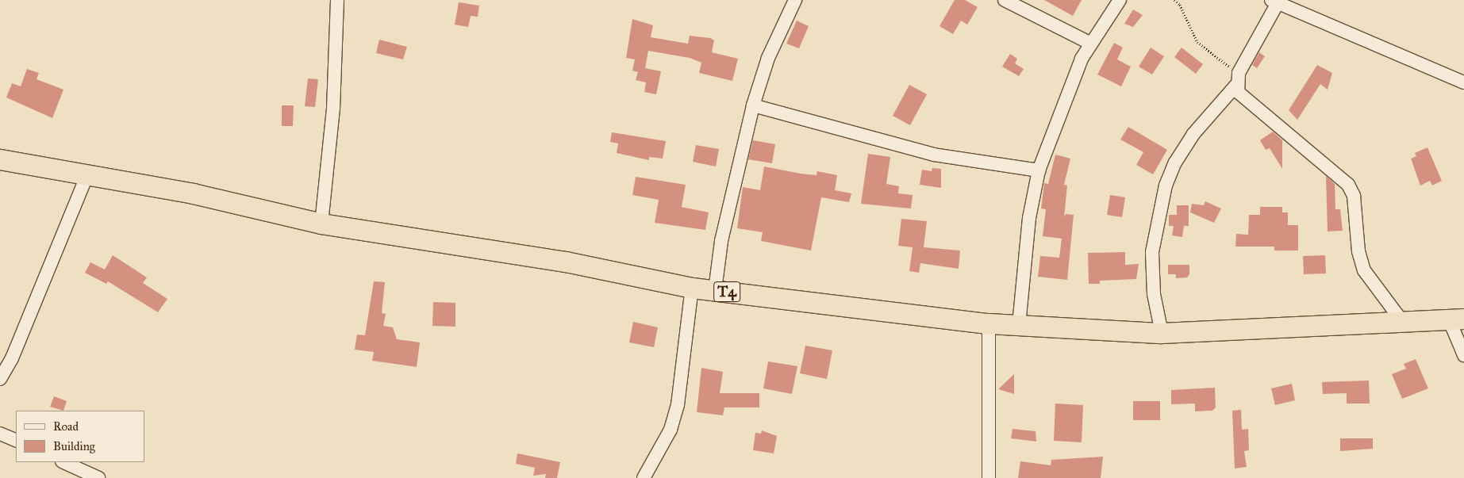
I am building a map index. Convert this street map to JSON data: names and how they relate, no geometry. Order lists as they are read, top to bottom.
{
  "streets": {
    "highway": ["T4"]
  },
  "legend": ["Road", "Building"]
}
